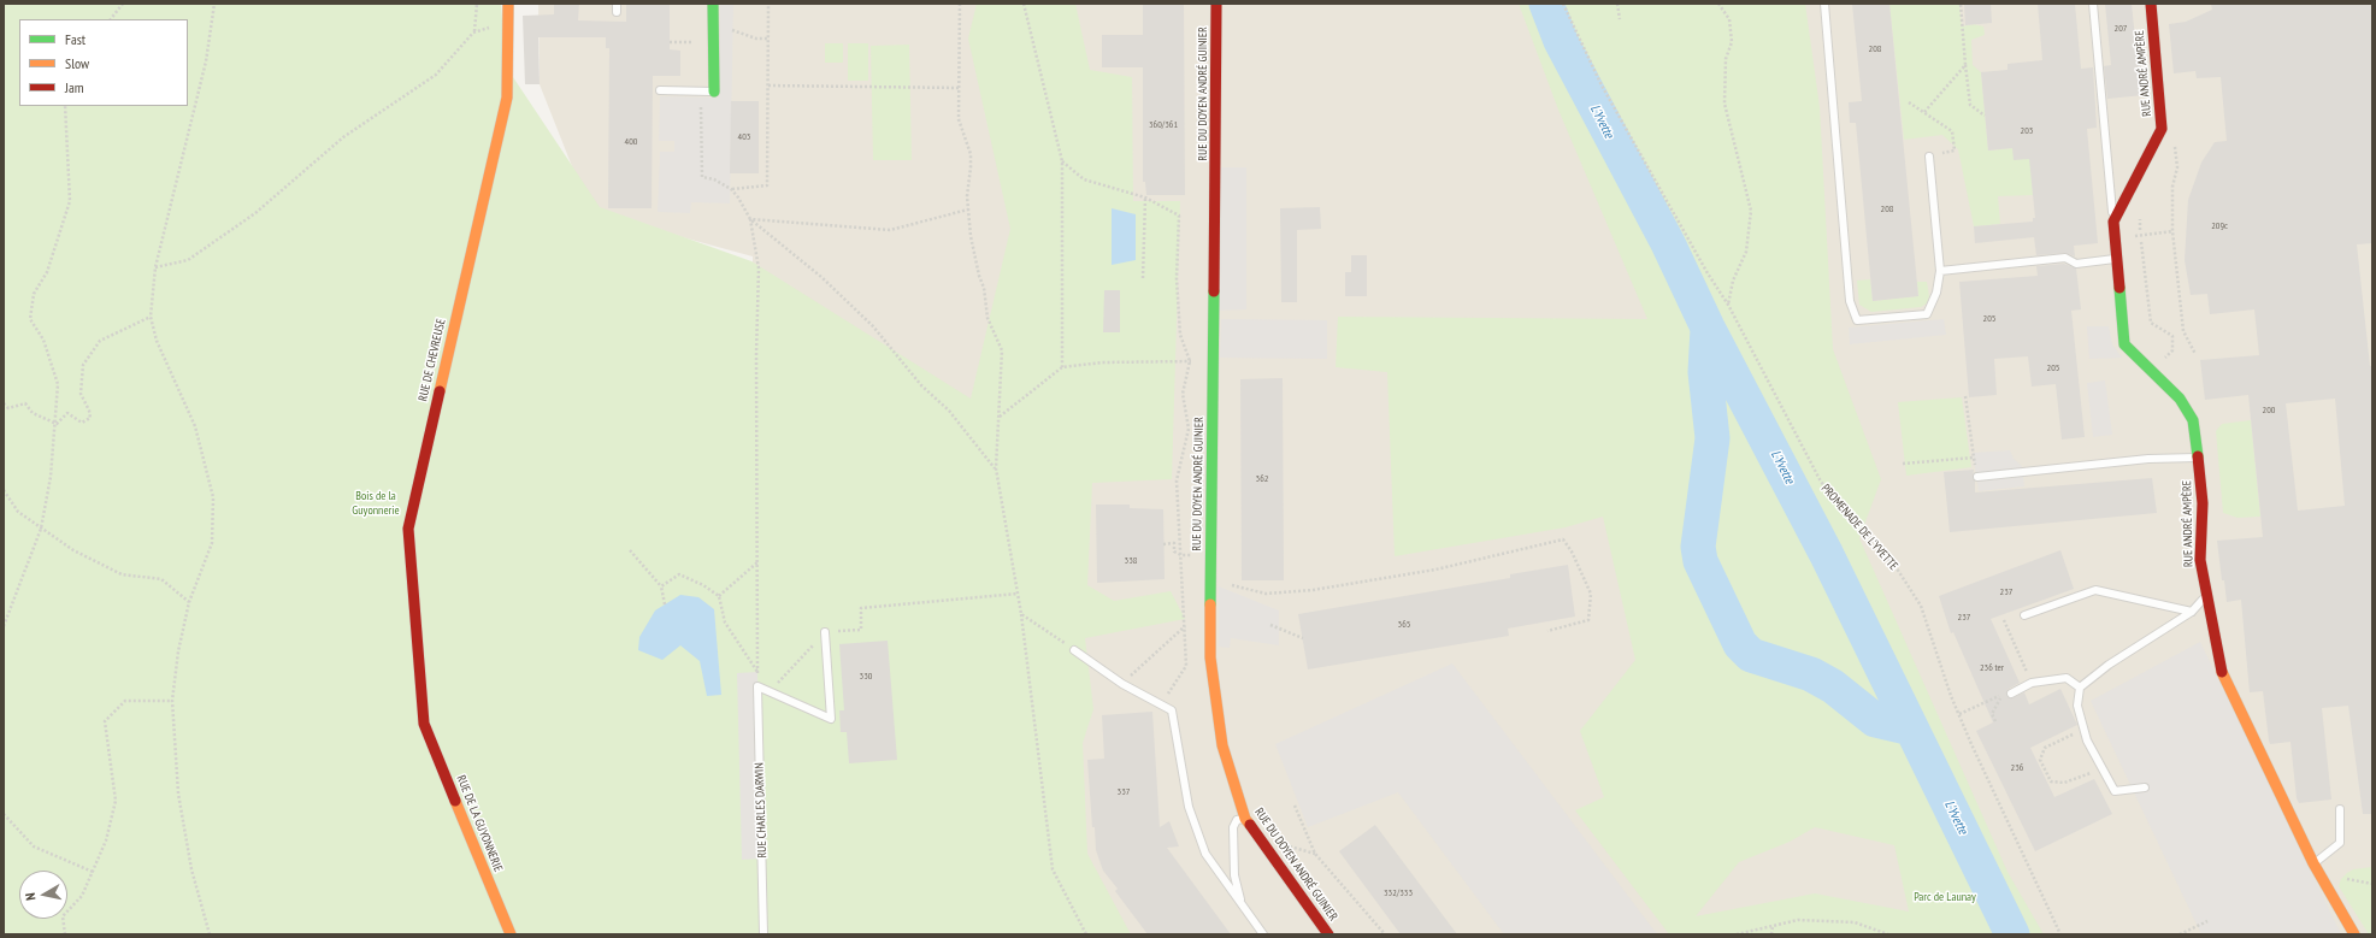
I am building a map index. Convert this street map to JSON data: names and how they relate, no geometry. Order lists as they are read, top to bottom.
{
  "streets": {
    "street": [
      "RUE ANDRÉ AMPÈRE",
      "RUE DU DOYEN ANDRÉ GUINIER",
      "RUE DE CHEVREUSE",
      "RUE DE LA GUYONNERIE"
    ],
    "lane": ["RUE CHARLES DARWIN"],
    "path": ["PROMENADE DE L'YVETTE"]
  },
  "crossings": [
    ["RUE DE CHEVREUSE", "RUE DE LA GUYONNERIE"]
  ],
  "water": ["L'Yvette"],
  "parks": ["Bois de la Guyonnerie", "Parc de Launay"],
  "house_numbers": [
    "207",
    "208",
    "360/361",
    "203",
    "403",
    "400",
    "208",
    "209c",
    "205",
    "205",
    "200",
    "362",
    "338",
    "237",
    "237",
    "365",
    "236 ter",
    "330",
    "236",
    "337",
    "332/333"
  ],
  "legend": ["Fast", "Slow", "Jam"],
  "north": "left"
}
